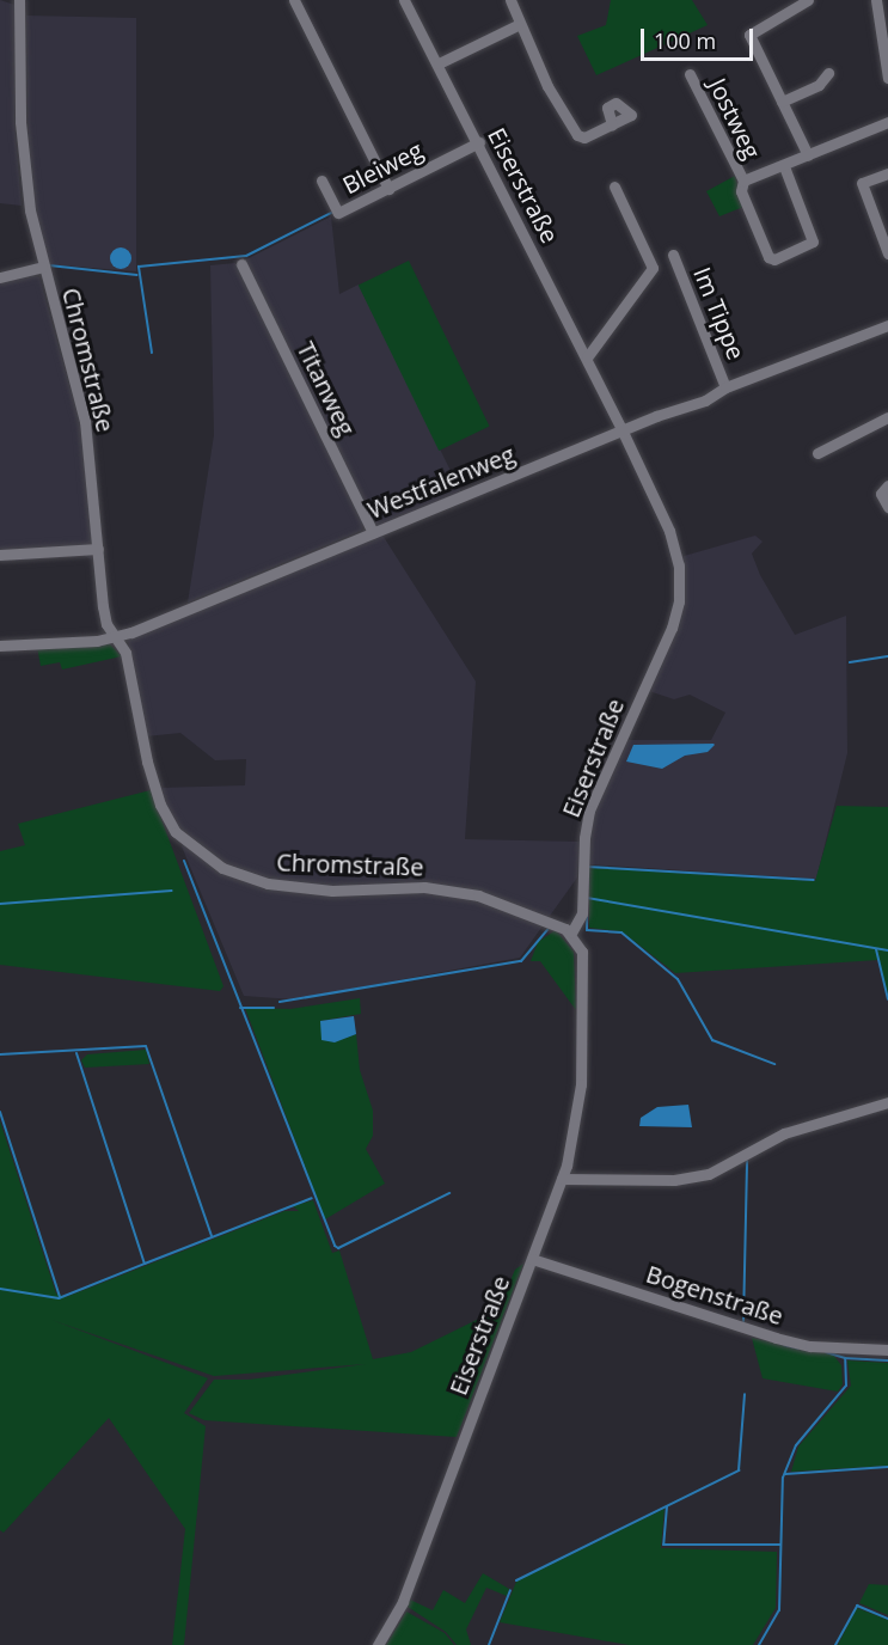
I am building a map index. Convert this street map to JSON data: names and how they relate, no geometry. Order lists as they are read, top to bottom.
{
  "streets": {
    "street": [
      "Jostweg",
      "Bleiweg",
      "Eiserstraße",
      "Im Tippe",
      "Chromstraße",
      "Titanweg",
      "Westfalenweg",
      "Bogenstraße"
    ]
  },
  "crossings": [
    ["Bleiweg", "Eiserstraße"],
    ["Eiserstraße", "Chromstraße"],
    ["Eiserstraße", "Westfalenweg"],
    ["Eiserstraße", "Bogenstraße"],
    ["Im Tippe", "Westfalenweg"],
    ["Chromstraße", "Westfalenweg"],
    ["Titanweg", "Westfalenweg"]
  ],
  "scale_bar": "100 m"
}
